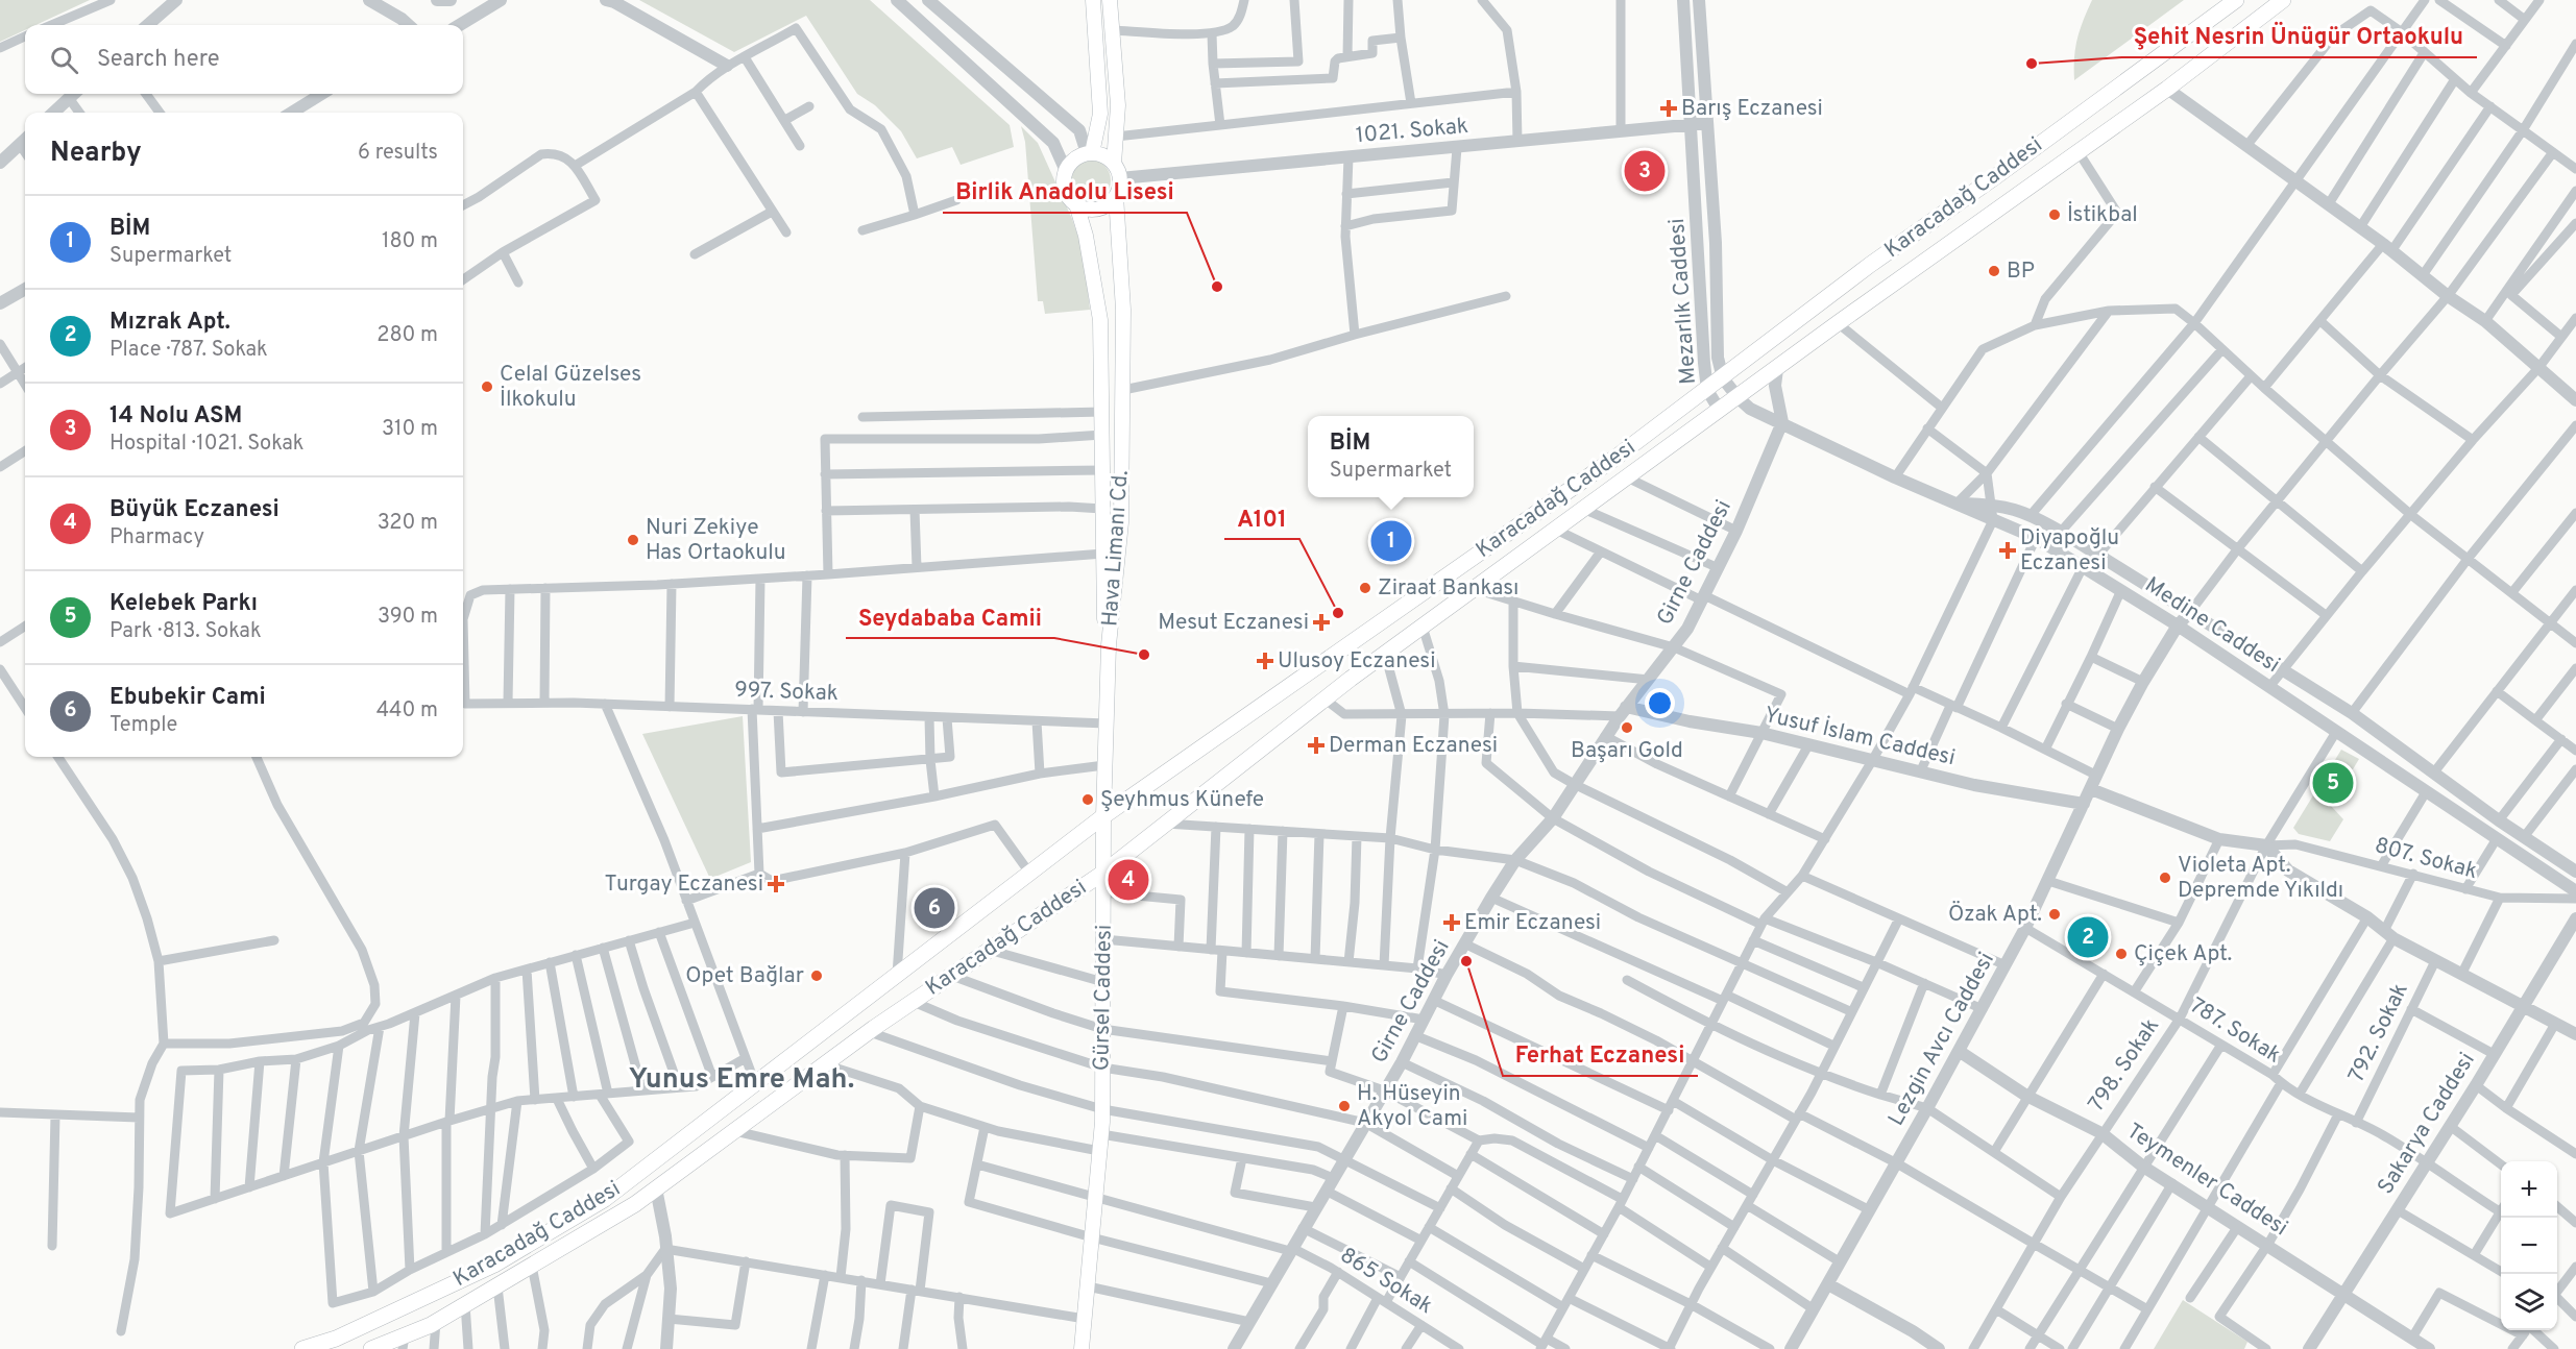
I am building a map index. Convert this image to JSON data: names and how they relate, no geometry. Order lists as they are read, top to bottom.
{
  "streets": {
    "highway": ["Karacadağ Caddesi"],
    "main road": ["Hava Limanı Cd.", "Gürsel Caddesi"],
    "street": [
      "1021. Sokak",
      "Mezarlık Caddesi",
      "Girne Caddesi",
      "Medine Caddesi",
      "997. Sokak",
      "Yusuf İslam Caddesi",
      "807. Sokak",
      "787. Sokak",
      "792. Sokak",
      "Lezgin Avcı Caddesi",
      "798. Sokak",
      "Sakarya Caddesi",
      "Teymenler Caddesi",
      "865 Sokak"
    ]
  },
  "crossings": [
    ["1021. Sokak", "Mezarlık Caddesi"],
    ["1021. Sokak", "Hava Limanı Cd."],
    ["Karacadağ Caddesi", "Mezarlık Caddesi"],
    ["Karacadağ Caddesi", "Medine Caddesi"],
    ["Karacadağ Caddesi", "Gürsel Caddesi"],
    ["Mezarlık Caddesi", "Medine Caddesi"],
    ["Hava Limanı Cd.", "Gürsel Caddesi"],
    ["Girne Caddesi", "Medine Caddesi"],
    ["Girne Caddesi", "Yusuf İslam Caddesi"],
    ["Girne Caddesi", "865 Sokak"],
    ["Medine Caddesi", "Lezgin Avcı Caddesi"],
    ["Medine Caddesi", "798. Sokak"],
    ["997. Sokak", "Gürsel Caddesi"],
    ["Yusuf İslam Caddesi", "Lezgin Avcı Caddesi"],
    ["807. Sokak", "798. Sokak"],
    ["Gürsel Caddesi", "865 Sokak"],
    ["787. Sokak", "792. Sokak"],
    ["787. Sokak", "Lezgin Avcı Caddesi"],
    ["787. Sokak", "798. Sokak"],
    ["787. Sokak", "Sakarya Caddesi"],
    ["Lezgin Avcı Caddesi", "Teymenler Caddesi"],
    ["798. Sokak", "Teymenler Caddesi"],
    ["Sakarya Caddesi", "Teymenler Caddesi"]
  ],
  "districts": ["Yunus Emre Mah."],
  "places": {
    "other": [
      "Şehit Nesrin Ünügür Ortaokulu",
      "İstikbal",
      "BP",
      "Birlik Anadolu Lisesi",
      "Celal Güzelses İlkokulu",
      "Nuri Zekiye Has Ortaokulu",
      "Ziraat Bankası",
      "A101",
      "Seydababa Camii",
      "Başarı Gold",
      "Şeyhmus Künefe",
      "Violeta Apt. Depremde Yıkıldı",
      "Özak Apt.",
      "Çiçek Apt.",
      "Ferhat Eczanesi",
      "Opet Bağlar",
      "H. Hüseyin Akyol Cami"
    ],
    "health": [
      "Barış Eczanesi",
      "Diyapoğlu Eczanesi",
      "Mesut Eczanesi",
      "Ulusoy Eczanesi",
      "Derman Eczanesi",
      "Turgay Eczanesi",
      "Emir Eczanesi"
    ]
  },
  "page": {
    "search": "Search here",
    "heading": ["Nearby", "6 results"],
    "pins": [
      "3",
      "1",
      "5",
      "4",
      "6",
      "2"
    ],
    "list": [
      {
        "mark": "1",
        "name": "BİM",
        "note": "Supermarket",
        "value": "180 m"
      },
      {
        "mark": "2",
        "name": "Mızrak Apt.",
        "note": "Place · 787. Sokak",
        "value": "280 m"
      },
      {
        "mark": "3",
        "name": "14 Nolu ASM",
        "note": "Hospital · 1021. Sokak",
        "value": "310 m"
      },
      {
        "mark": "4",
        "name": "Büyük Eczanesi",
        "note": "Pharmacy",
        "value": "320 m"
      },
      {
        "mark": "5",
        "name": "Kelebek Parkı",
        "note": "Park · 813. Sokak",
        "value": "390 m"
      },
      {
        "mark": "6",
        "name": "Ebubekir Cami",
        "note": "Temple",
        "value": "440 m"
      }
    ],
    "popup": ["BİM", "Supermarket"],
    "map_buttons": ["+", "−"]
  }
}
